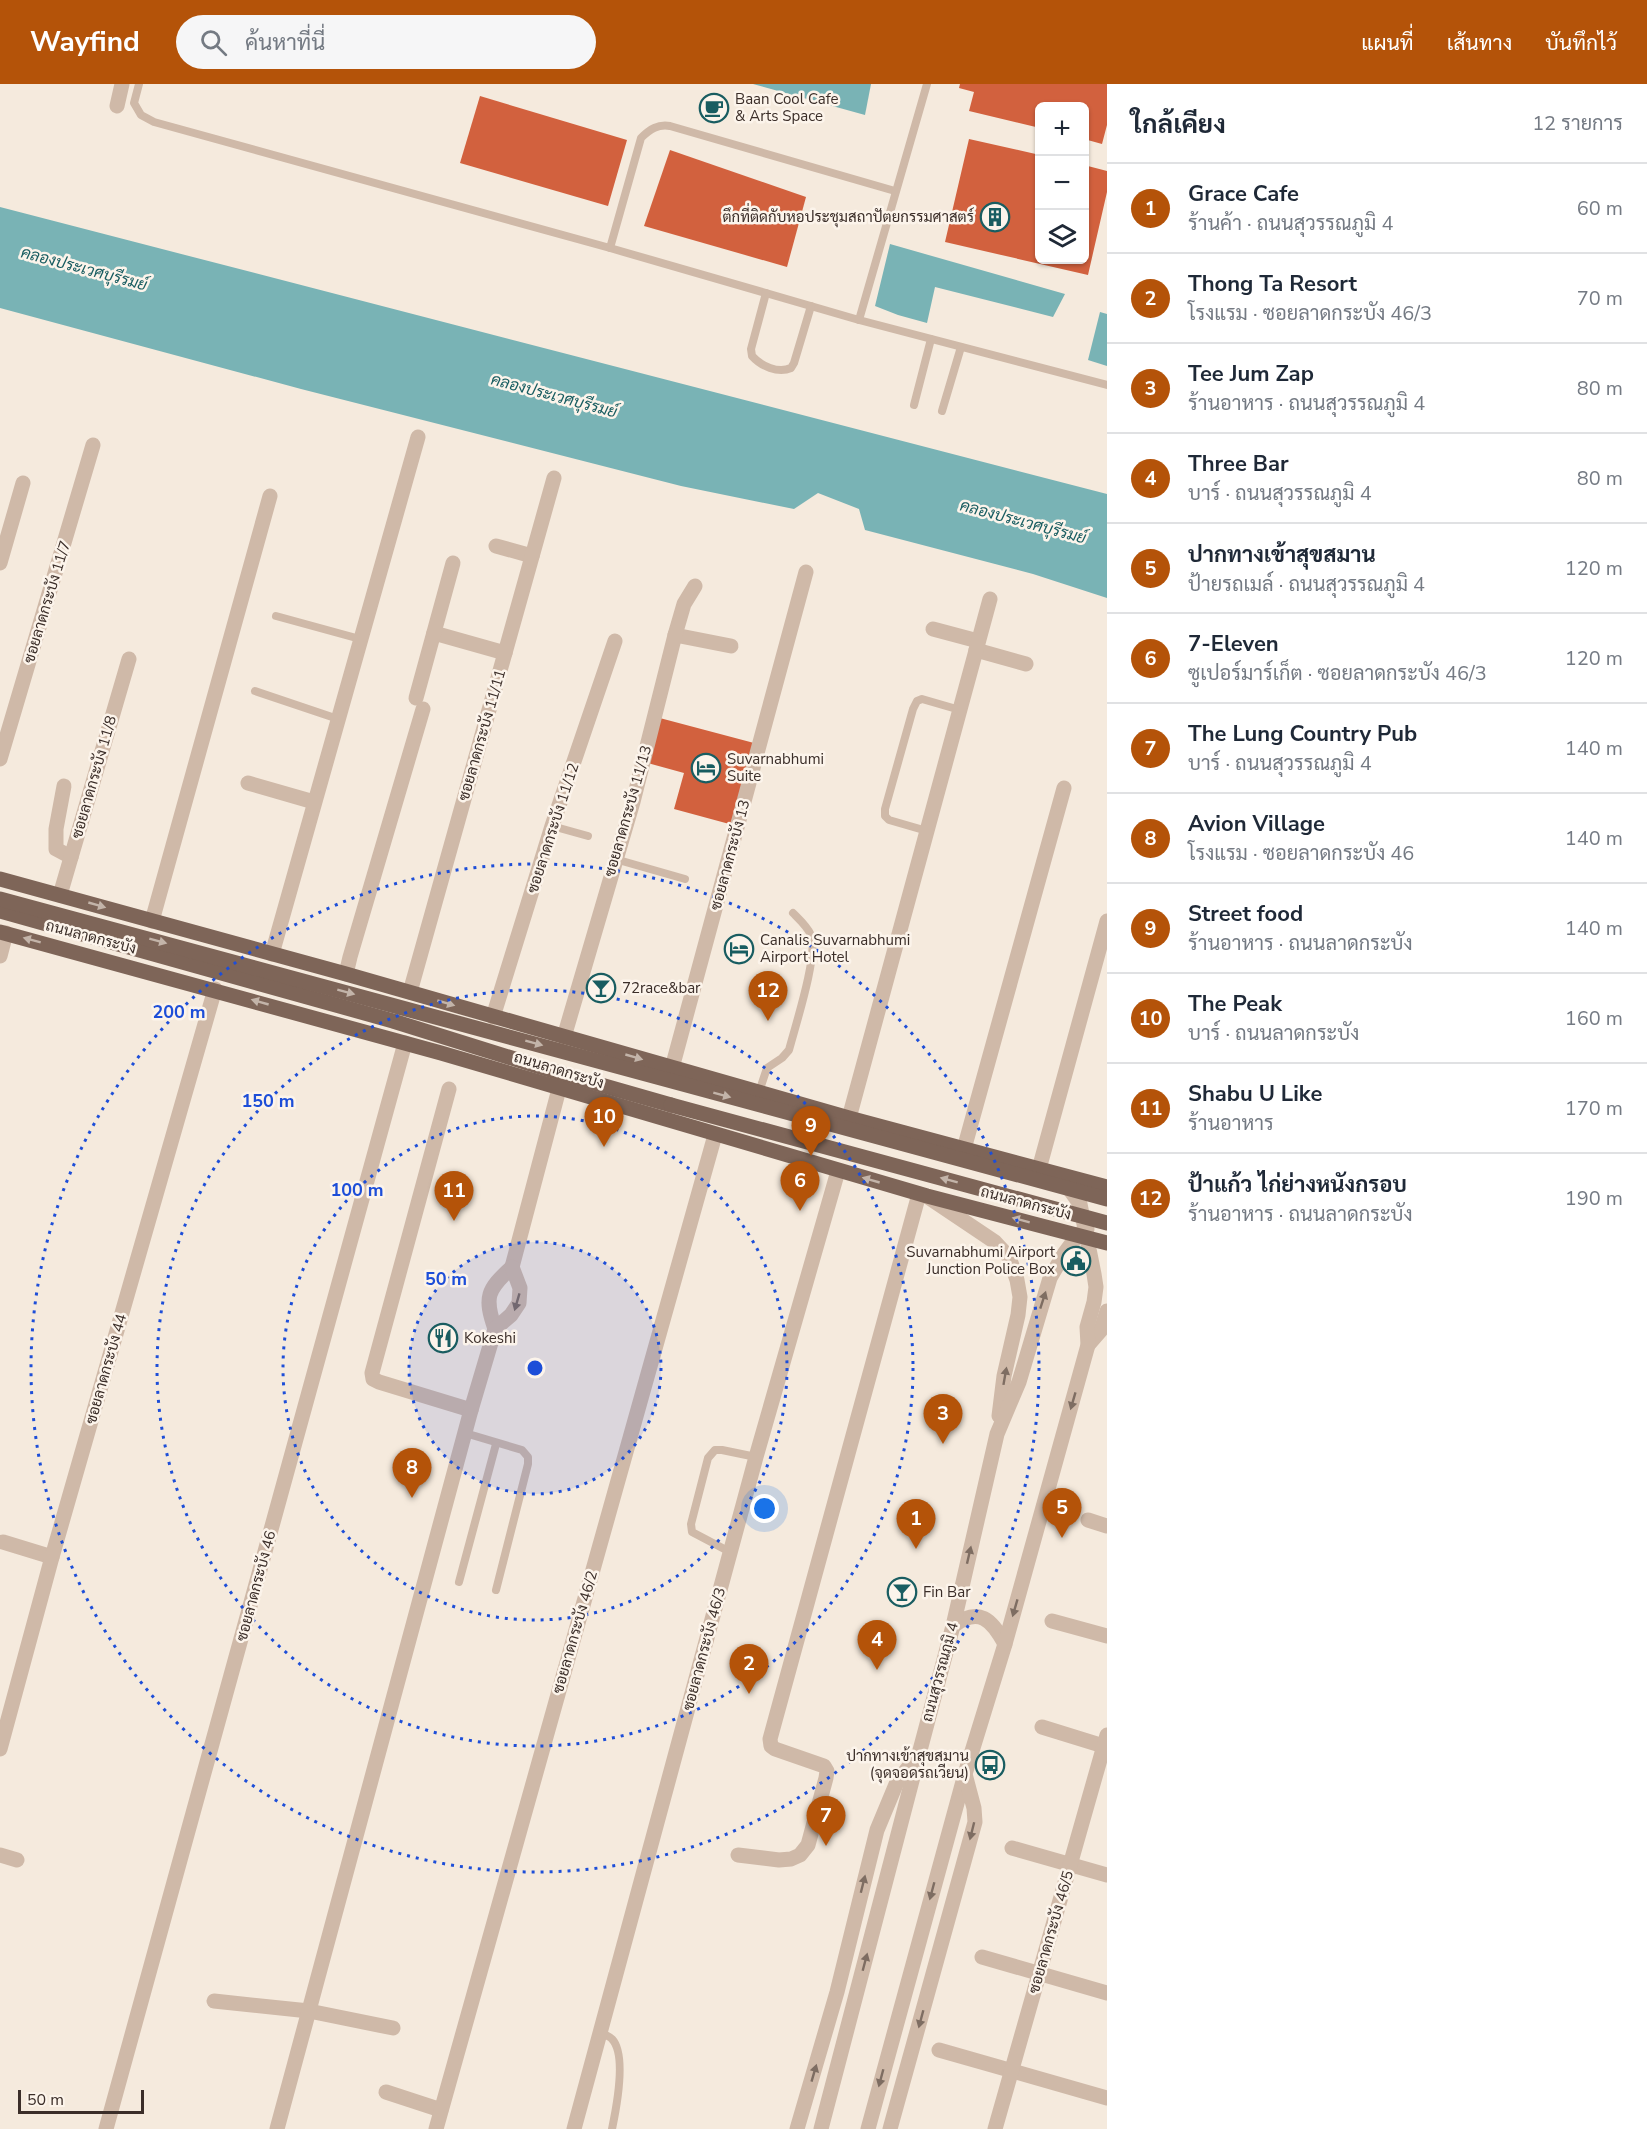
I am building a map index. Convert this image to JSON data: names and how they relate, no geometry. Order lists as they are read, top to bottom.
{
  "streets": {
    "main road": ["ถนนลาดกระบัง"],
    "street": [
      "ซอยลาดกระบัง 11/7",
      "ซอยลาดกระบัง 11/11",
      "ซอยลาดกระบัง 11/8",
      "ซอยลาดกระบัง 11/13",
      "ซอยลาดกระบัง 11/12",
      "ซอยลาดกระบัง 13",
      "ซอยลาดกระบัง 44",
      "ซอยลาดกระบัง 46",
      "ซอยลาดกระบัง 46/2",
      "ซอยลาดกระบัง 46/3",
      "ถนนสุวรรณภูมิ 4",
      "ซอยลาดกระบัง 46/5"
    ]
  },
  "crossings": [
    ["ซอยลาดกระบัง 11/11", "ถนนลาดกระบัง"],
    ["ซอยลาดกระบัง 11/8", "ถนนลาดกระบัง"],
    ["ซอยลาดกระบัง 11/13", "ถนนลาดกระบัง"],
    ["ซอยลาดกระบัง 11/12", "ถนนลาดกระบัง"],
    ["ซอยลาดกระบัง 13", "ถนนลาดกระบัง"],
    ["ถนนลาดกระบัง", "ซอยลาดกระบัง 44"],
    ["ถนนลาดกระบัง", "ซอยลาดกระบัง 46"],
    ["ถนนลาดกระบัง", "ซอยลาดกระบัง 46/2"],
    ["ถนนลาดกระบัง", "ซอยลาดกระบัง 46/3"],
    ["ถนนลาดกระบัง", "ถนนสุวรรณภูมิ 4"]
  ],
  "water": ["คลองประเวศบุรีรมย์"],
  "places": {
    "cafe": ["Baan Cool Cafe & Arts Space"],
    "building": ["ตึกที่ติดกับหอประชุมสถาปัตยกรรมศาสตร์"],
    "hotel": ["Suvarnabhumi Suite", "Canalis Suvarnabhumi Airport Hotel"],
    "bar": ["72race&bar", "Fin Bar"],
    "public building": ["Suvarnabhumi Airport Junction Police Box"],
    "restaurant": ["Kokeshi"],
    "bus stop": ["ปากทางเข้าสุขสมาน (จุดจอดรถเวียน)"]
  },
  "scale_bar": "50 m",
  "page": {
    "header": "Wayfind",
    "search": "ค้นหาที่นี่",
    "nav": ["แผนที่", "เส้นทาง", "บันทึกไว้"],
    "heading": ["ใกล้เคียง", "12 รายการ"],
    "map_buttons": ["+", "−"],
    "list": [
      {
        "mark": "1",
        "name": "Grace Cafe",
        "note": "ร้านค้า · ถนนสุวรรณภูมิ 4",
        "value": "60 m"
      },
      {
        "mark": "2",
        "name": "Thong Ta Resort",
        "note": "โรงแรม · ซอยลาดกระบัง 46/3",
        "value": "70 m"
      },
      {
        "mark": "3",
        "name": "Tee Jum Zap",
        "note": "ร้านอาหาร · ถนนสุวรรณภูมิ 4",
        "value": "80 m"
      },
      {
        "mark": "4",
        "name": "Three Bar",
        "note": "บาร์ · ถนนสุวรรณภูมิ 4",
        "value": "80 m"
      },
      {
        "mark": "5",
        "name": "ปากทางเข้าสุขสมาน",
        "note": "ป้ายรถเมล์ · ถนนสุวรรณภูมิ 4",
        "value": "120 m"
      },
      {
        "mark": "6",
        "name": "7-Eleven",
        "note": "ซูเปอร์มาร์เก็ต · ซอยลาดกระบัง 46/3",
        "value": "120 m"
      },
      {
        "mark": "7",
        "name": "The Lung Country Pub",
        "note": "บาร์ · ถนนสุวรรณภูมิ 4",
        "value": "140 m"
      },
      {
        "mark": "8",
        "name": "Avion Village",
        "note": "โรงแรม · ซอยลาดกระบัง 46",
        "value": "140 m"
      },
      {
        "mark": "9",
        "name": "Street food",
        "note": "ร้านอาหาร · ถนนลาดกระบัง",
        "value": "140 m"
      },
      {
        "mark": "10",
        "name": "The Peak",
        "note": "บาร์ · ถนนลาดกระบัง",
        "value": "160 m"
      },
      {
        "mark": "11",
        "name": "Shabu U Like",
        "note": "ร้านอาหาร",
        "value": "170 m"
      },
      {
        "mark": "12",
        "name": "ป้าแก้ว ไก่ย่างหนังกรอบ",
        "note": "ร้านอาหาร · ถนนลาดกระบัง",
        "value": "190 m"
      }
    ],
    "pins": [
      "12",
      "10",
      "9",
      "6",
      "11",
      "3",
      "8",
      "5",
      "1",
      "4",
      "2",
      "7"
    ],
    "scale": "50 m"
  },
  "rings": [
    "200 m",
    "150 m",
    "100 m",
    "50 m"
  ]
}
